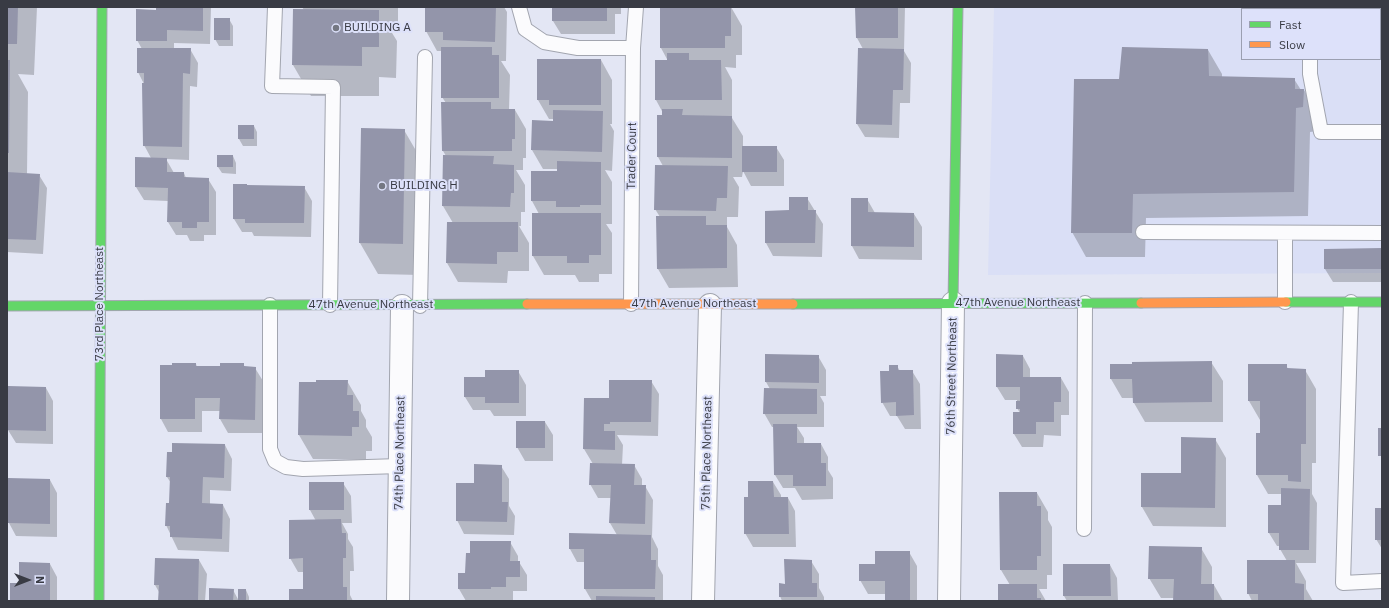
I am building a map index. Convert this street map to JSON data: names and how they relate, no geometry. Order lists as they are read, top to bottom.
{
  "streets": {
    "street": [
      "47th Avenue Northeast",
      "73rd Place Northeast",
      "76th Street Northeast",
      "74th Place Northeast",
      "75th Place Northeast"
    ],
    "lane": ["Trader Court"]
  },
  "crossings": [
    ["Trader Court", "47th Avenue Northeast"],
    ["47th Avenue Northeast", "73rd Place Northeast"],
    ["47th Avenue Northeast", "76th Street Northeast"],
    ["47th Avenue Northeast", "74th Place Northeast"],
    ["47th Avenue Northeast", "75th Place Northeast"]
  ],
  "places": ["BUILDING A", "BUILDING H"],
  "legend": ["Fast", "Slow"],
  "north": "right"
}
